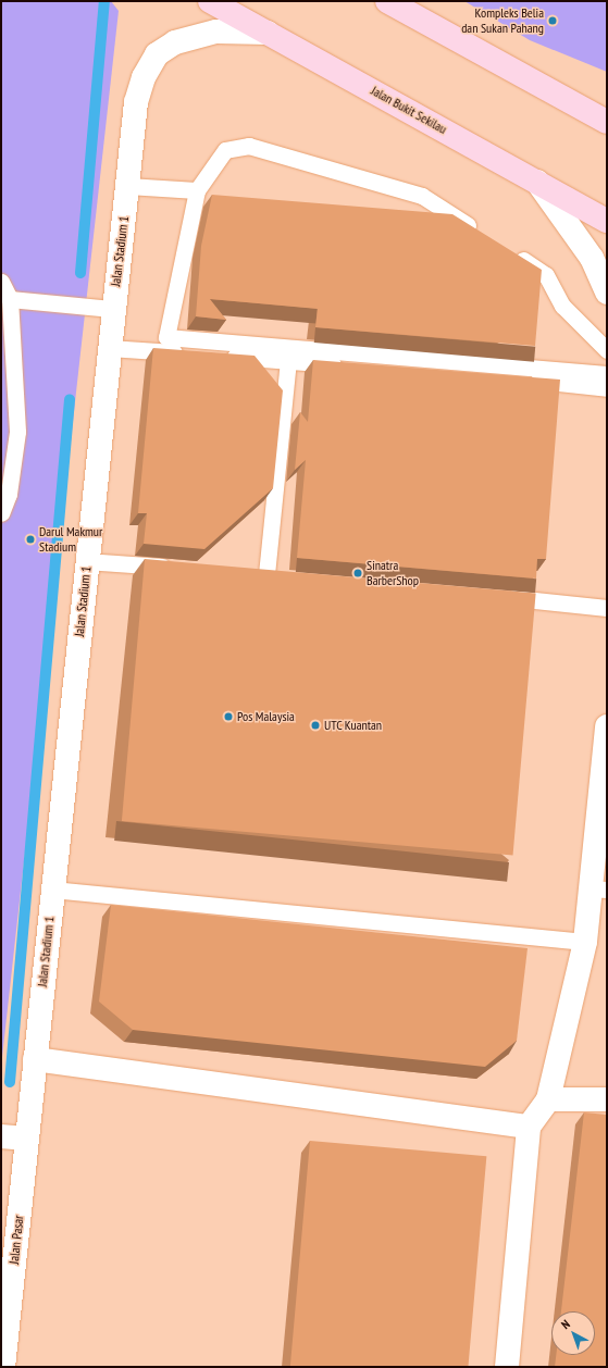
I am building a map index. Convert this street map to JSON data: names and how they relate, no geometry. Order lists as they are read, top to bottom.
{
  "streets": {
    "street": ["Jalan Bukit Sekilau", "Jalan Stadium 1", "Jalan Pasar"]
  },
  "crossings": [
    ["Jalan Bukit Sekilau", "Jalan Stadium 1"],
    ["Jalan Stadium 1", "Jalan Pasar"]
  ],
  "places": [
    "Kompleks Belia dan Sukan Pahang",
    "Darul Makmur Stadium",
    "Sinatra BarberShop",
    "Pos Malaysia",
    "UTC Kuantan"
  ],
  "north": "top left"
}
